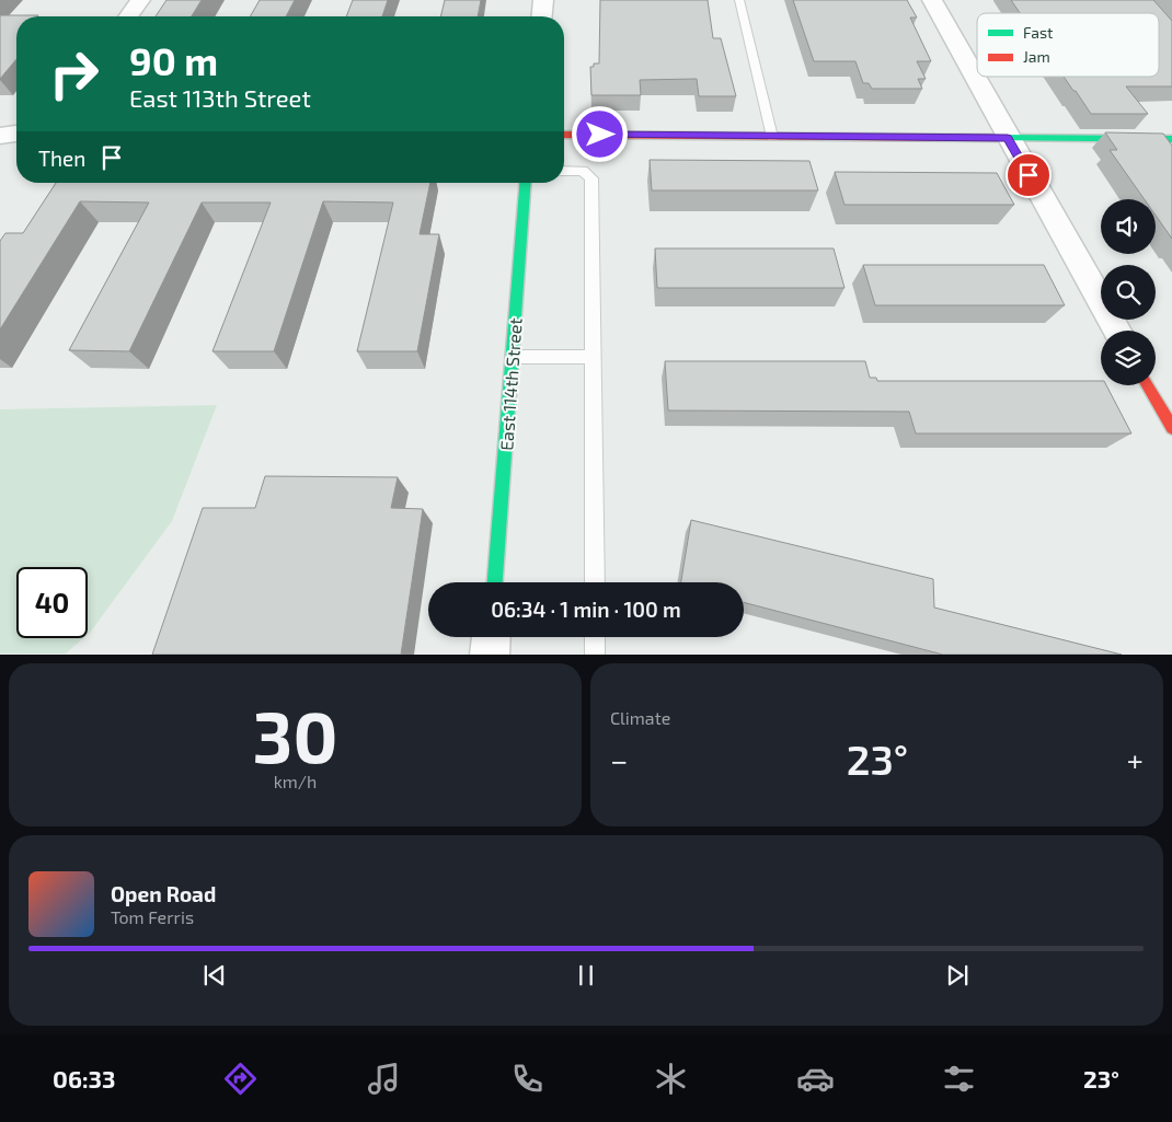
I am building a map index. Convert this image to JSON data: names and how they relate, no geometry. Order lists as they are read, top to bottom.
{
  "streets": {
    "street": ["East 114th Street"]
  },
  "legend": ["Fast", "Jam"],
  "page": {
    "turn": ["90 m", "East 113th Street"],
    "then": "Then",
    "limit": "40",
    "trip": "06:34 · 1 min · 100 m",
    "tile": [
      ["30", "km/h"],
      "Climate"
    ],
    "heat": ["−", "23°", "+"],
    "song": ["Open Road", "Tom Ferris"],
    "tabs": ["06:33", "23°"]
  }
}
